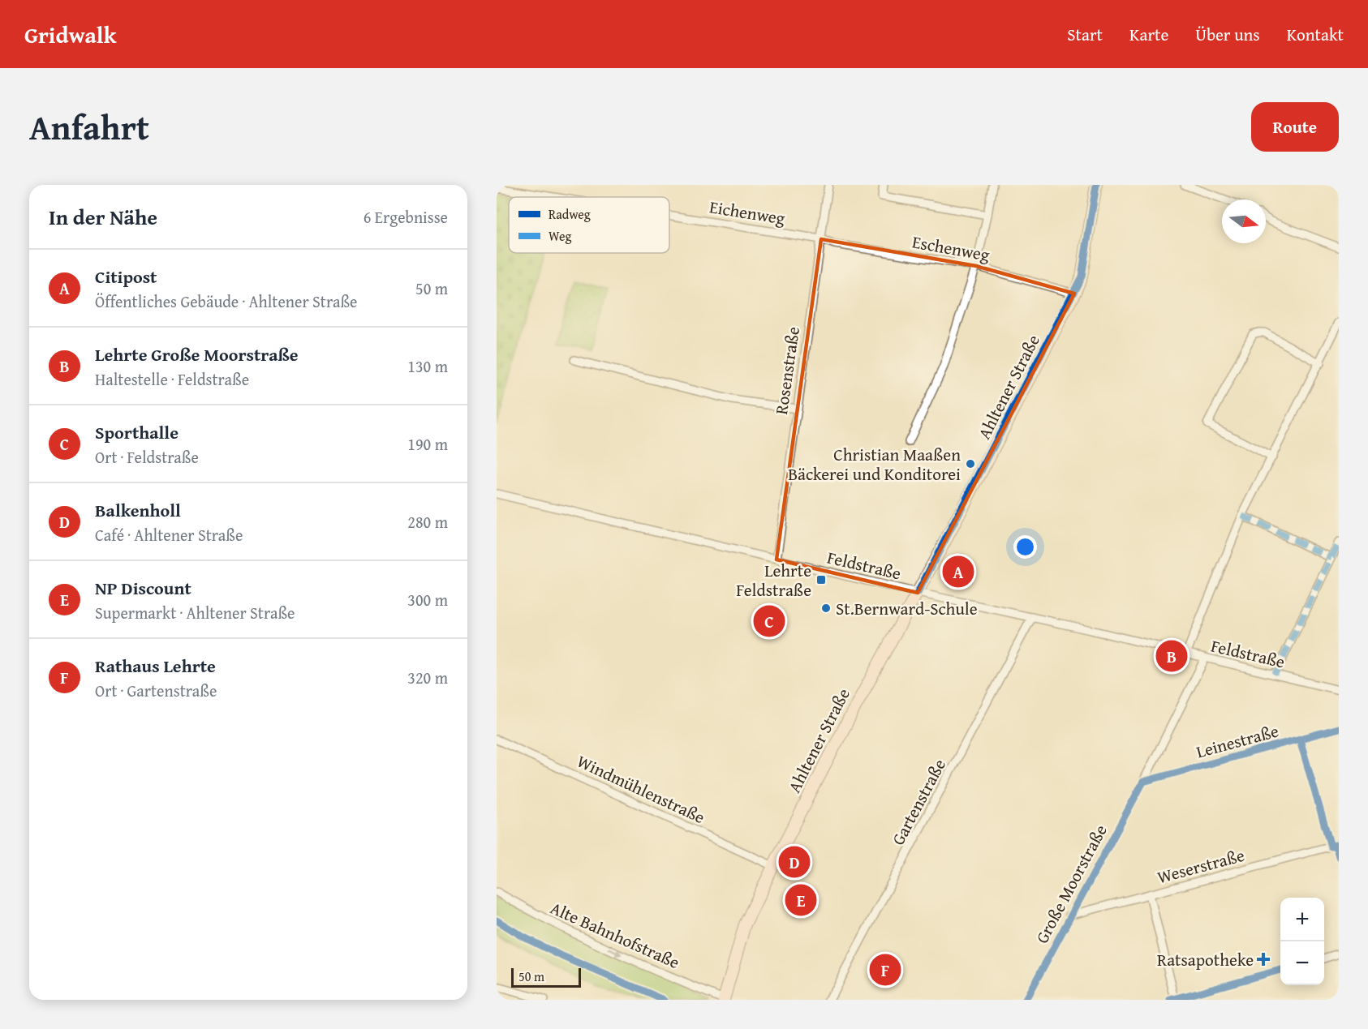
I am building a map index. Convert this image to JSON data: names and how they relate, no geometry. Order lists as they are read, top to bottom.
{
  "streets": {
    "main road": ["Ahltener Straße"],
    "street": [
      "Eichenweg",
      "Eschenweg",
      "Rosenstraße",
      "Feldstraße",
      "Leinestraße",
      "Windmühlenstraße",
      "Gartenstraße",
      "Weserstraße",
      "Große Moorstraße",
      "Alte Bahnhofstraße"
    ]
  },
  "crossings": [
    ["Eichenweg", "Eschenweg"],
    ["Eichenweg", "Rosenstraße"],
    ["Eschenweg", "Rosenstraße"],
    ["Eschenweg", "Ahltener Straße"],
    ["Rosenstraße", "Feldstraße"],
    ["Ahltener Straße", "Feldstraße"],
    ["Ahltener Straße", "Windmühlenstraße"],
    ["Ahltener Straße", "Alte Bahnhofstraße"],
    ["Feldstraße", "Gartenstraße"],
    ["Feldstraße", "Große Moorstraße"],
    ["Leinestraße", "Große Moorstraße"],
    ["Weserstraße", "Große Moorstraße"]
  ],
  "one_way": ["Alte Bahnhofstraße"],
  "places": {
    "other": ["Christian Maaßen Bäckerei und Konditorei", "St.Bernward-Schule"],
    "transit": ["Lehrte Feldstraße"],
    "health": ["Ratsapotheke"]
  },
  "legend": ["Radweg", "Weg"],
  "scale_bar": "50 m",
  "north": "right",
  "page": {
    "header": "Gridwalk",
    "nav": [
      "Start",
      "Karte",
      "Über uns",
      "Kontakt"
    ],
    "title": "Anfahrt",
    "buttons": "Route",
    "heading": ["In der Nähe", "6 Ergebnisse"],
    "list": [
      {
        "mark": "A",
        "name": "Citipost",
        "note": "Öffentliches Gebäude · Ahltener Straße",
        "value": "50 m"
      },
      {
        "mark": "B",
        "name": "Lehrte Große Moorstraße",
        "note": "Haltestelle · Feldstraße",
        "value": "130 m"
      },
      {
        "mark": "C",
        "name": "Sporthalle",
        "note": "Ort · Feldstraße",
        "value": "190 m"
      },
      {
        "mark": "D",
        "name": "Balkenholl",
        "note": "Café · Ahltener Straße",
        "value": "280 m"
      },
      {
        "mark": "E",
        "name": "NP Discount",
        "note": "Supermarkt · Ahltener Straße",
        "value": "300 m"
      },
      {
        "mark": "F",
        "name": "Rathaus Lehrte",
        "note": "Ort · Gartenstraße",
        "value": "320 m"
      }
    ],
    "pins": [
      "A",
      "C",
      "B",
      "D",
      "E",
      "F"
    ],
    "map_buttons": ["+", "−"],
    "scale": "50 m"
  }
}
